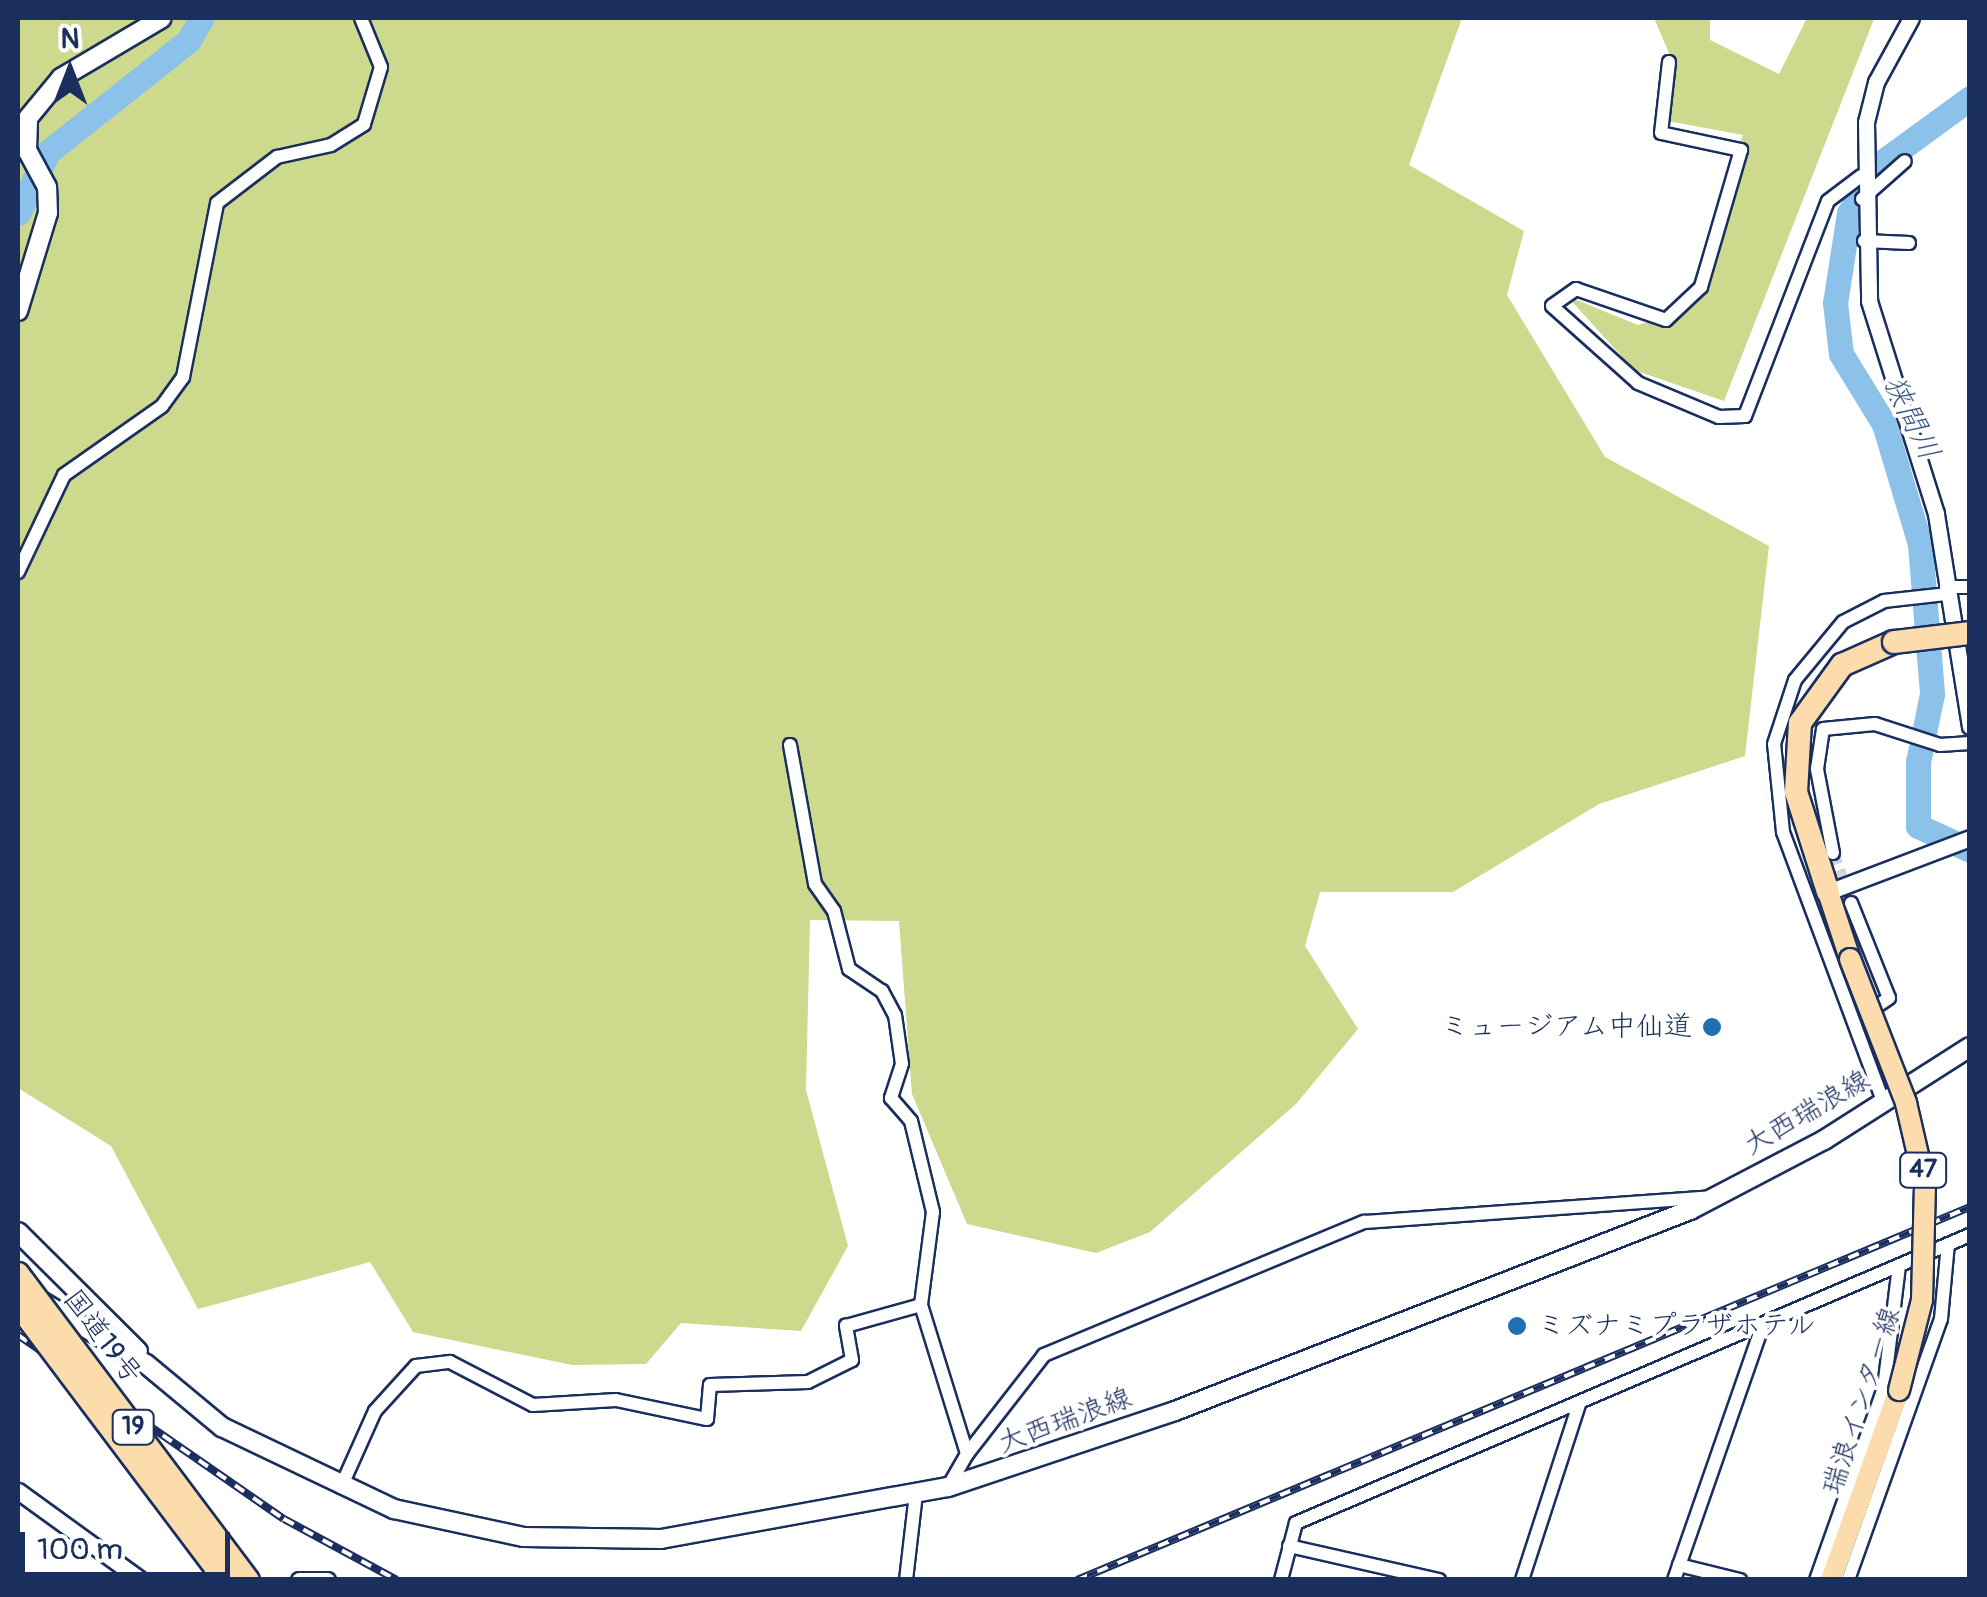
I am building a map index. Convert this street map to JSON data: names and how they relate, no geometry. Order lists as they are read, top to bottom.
{
  "streets": {
    "highway": ["国道19号", "19"],
    "main road": ["大西瑞浪線", "47", "瑞浪インター線"]
  },
  "water": ["狭間川"],
  "places": ["ミュージアム中仙道", "ミズナミプラザホテル"],
  "scale_bar": "100 m",
  "north": "top"
}
